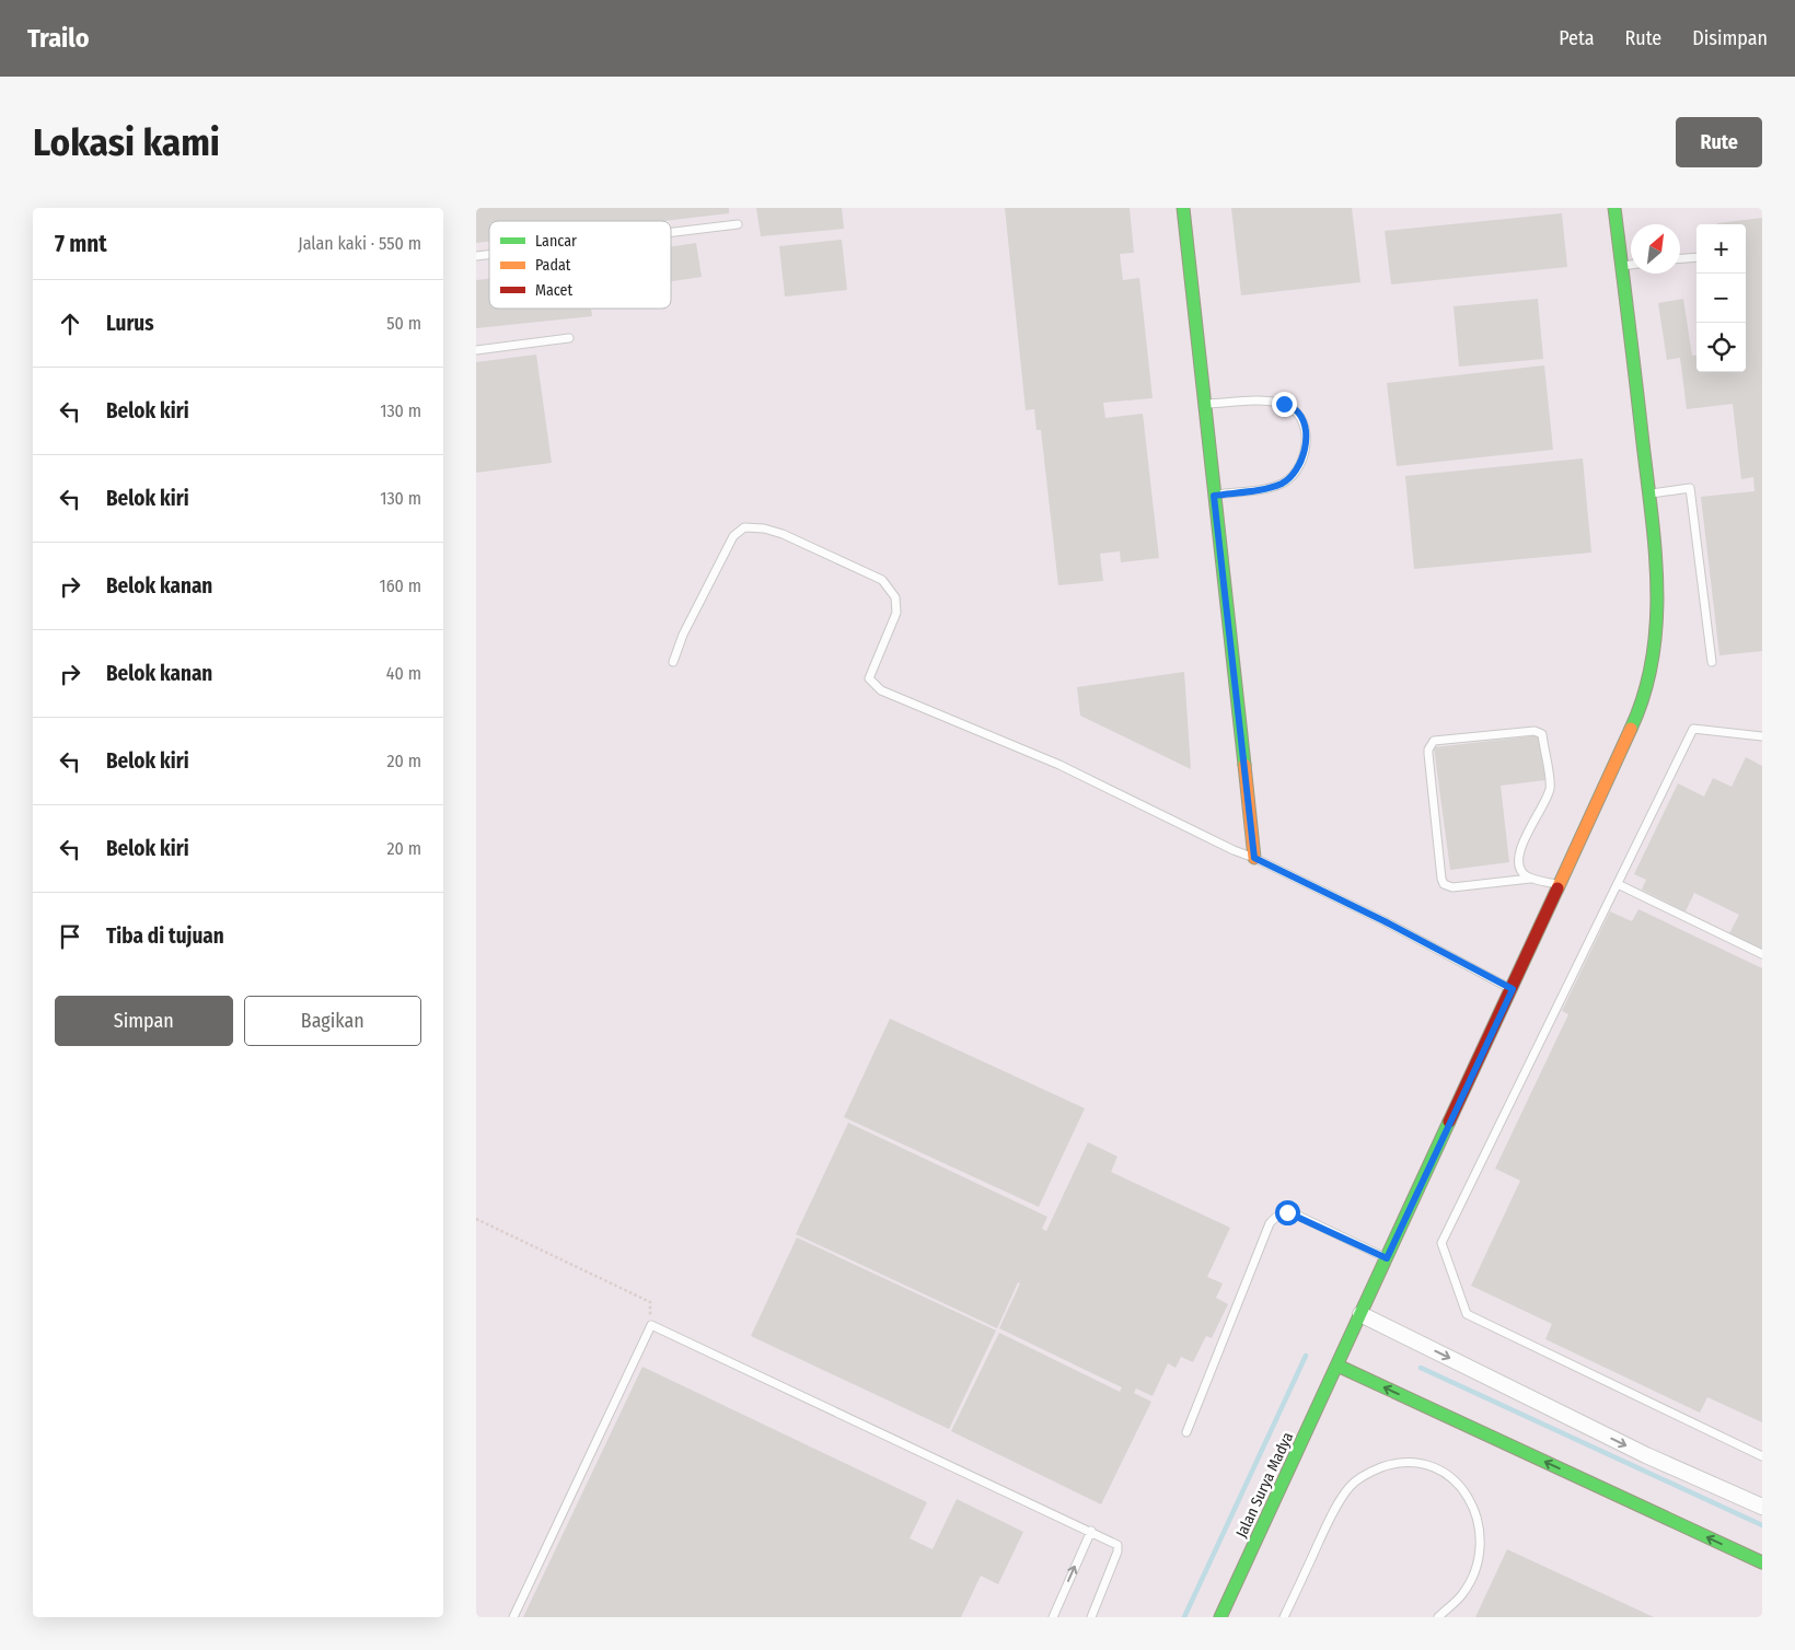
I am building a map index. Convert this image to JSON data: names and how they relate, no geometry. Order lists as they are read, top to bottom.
{
  "streets": {
    "street": ["Jalan Surya Madya"]
  },
  "legend": ["Lancar", "Padat", "Macet"],
  "north": "top right",
  "page": {
    "header": "Trailo",
    "nav": ["Peta", "Rute", "Disimpan"],
    "buttons": [
      "Rute",
      ["Simpan", "Bagikan"]
    ],
    "title": "Lokasi kami",
    "heading": ["7 mnt", "Jalan kaki · 550 m"],
    "map_buttons": ["+", "−"],
    "list": [
      ["Lurus", "50 m"],
      ["Belok kiri", "130 m"],
      ["Belok kiri", "130 m"],
      ["Belok kanan", "160 m"],
      ["Belok kanan", "40 m"],
      ["Belok kiri", "20 m"],
      ["Belok kiri", "20 m"],
      "Tiba di tujuan"
    ]
  }
}
